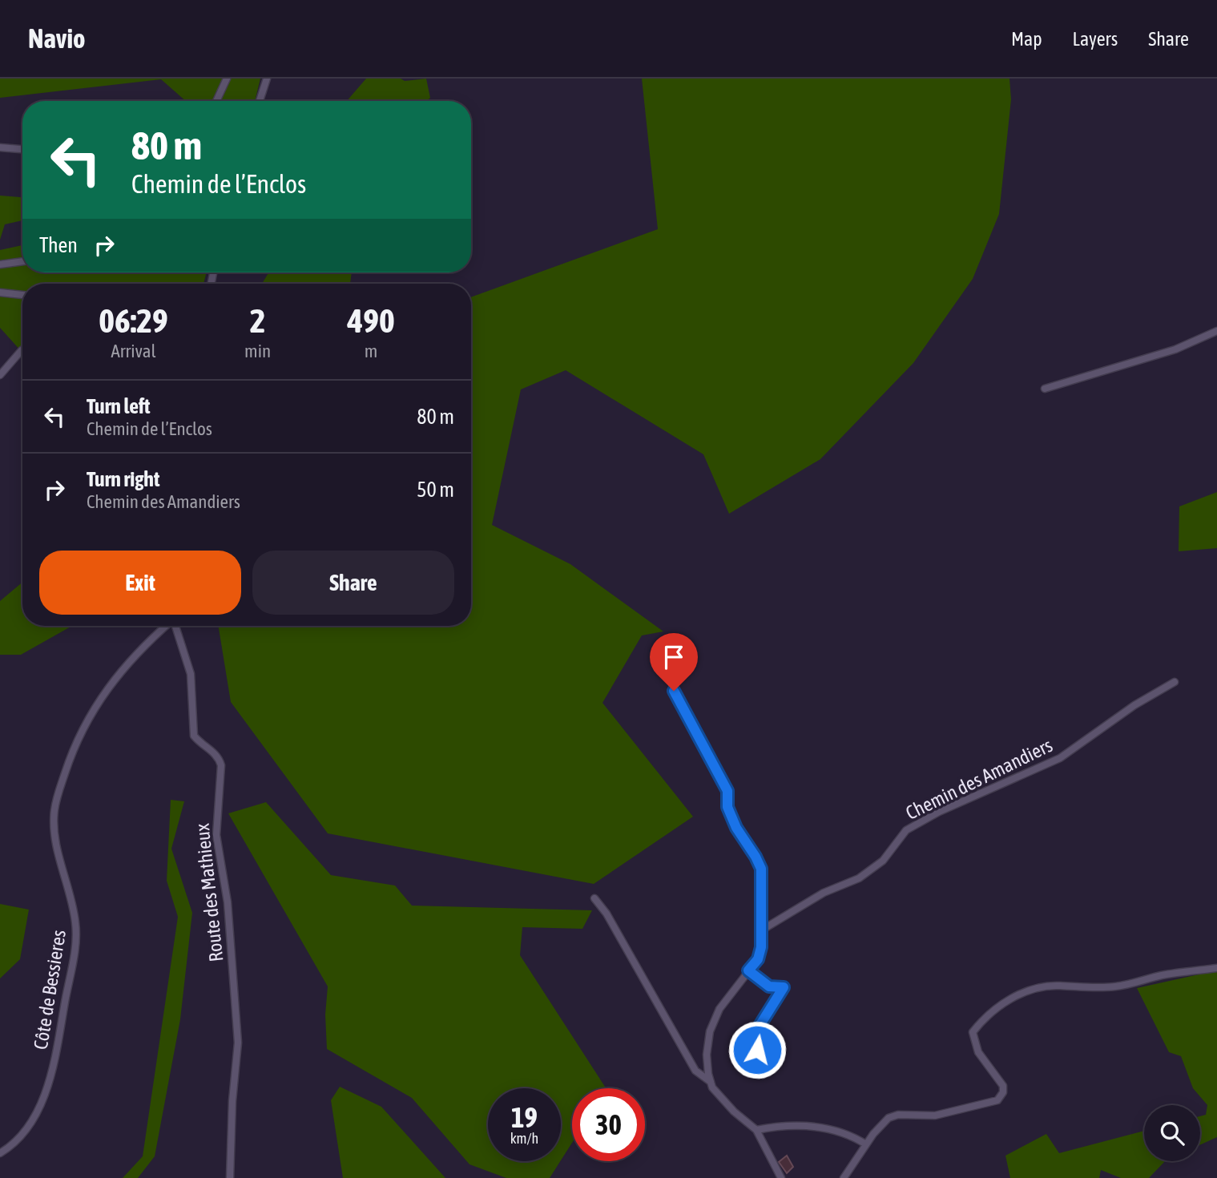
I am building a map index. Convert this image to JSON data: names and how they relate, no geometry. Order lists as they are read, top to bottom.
{
  "streets": {
    "street": ["Chemin des Amandiers", "Route des Mathieux", "Côte de Bessieres"]
  },
  "page": {
    "header": "Navio",
    "nav": ["Map", "Layers", "Share"],
    "turn": ["80 m", "Chemin de l’Enclos"],
    "then": "Then",
    "eta": [
      "06:29",
      "Arrival",
      "2",
      "min",
      "490",
      "m"
    ],
    "list": [
      {
        "name": "Turn left",
        "note": "Chemin de l’Enclos",
        "value": "80 m"
      },
      {
        "name": "Turn right",
        "note": "Chemin des Amandiers",
        "value": "50 m"
      }
    ],
    "buttons": ["Exit", "Share"],
    "speed": "19 km/h",
    "limit": "30"
  }
}
